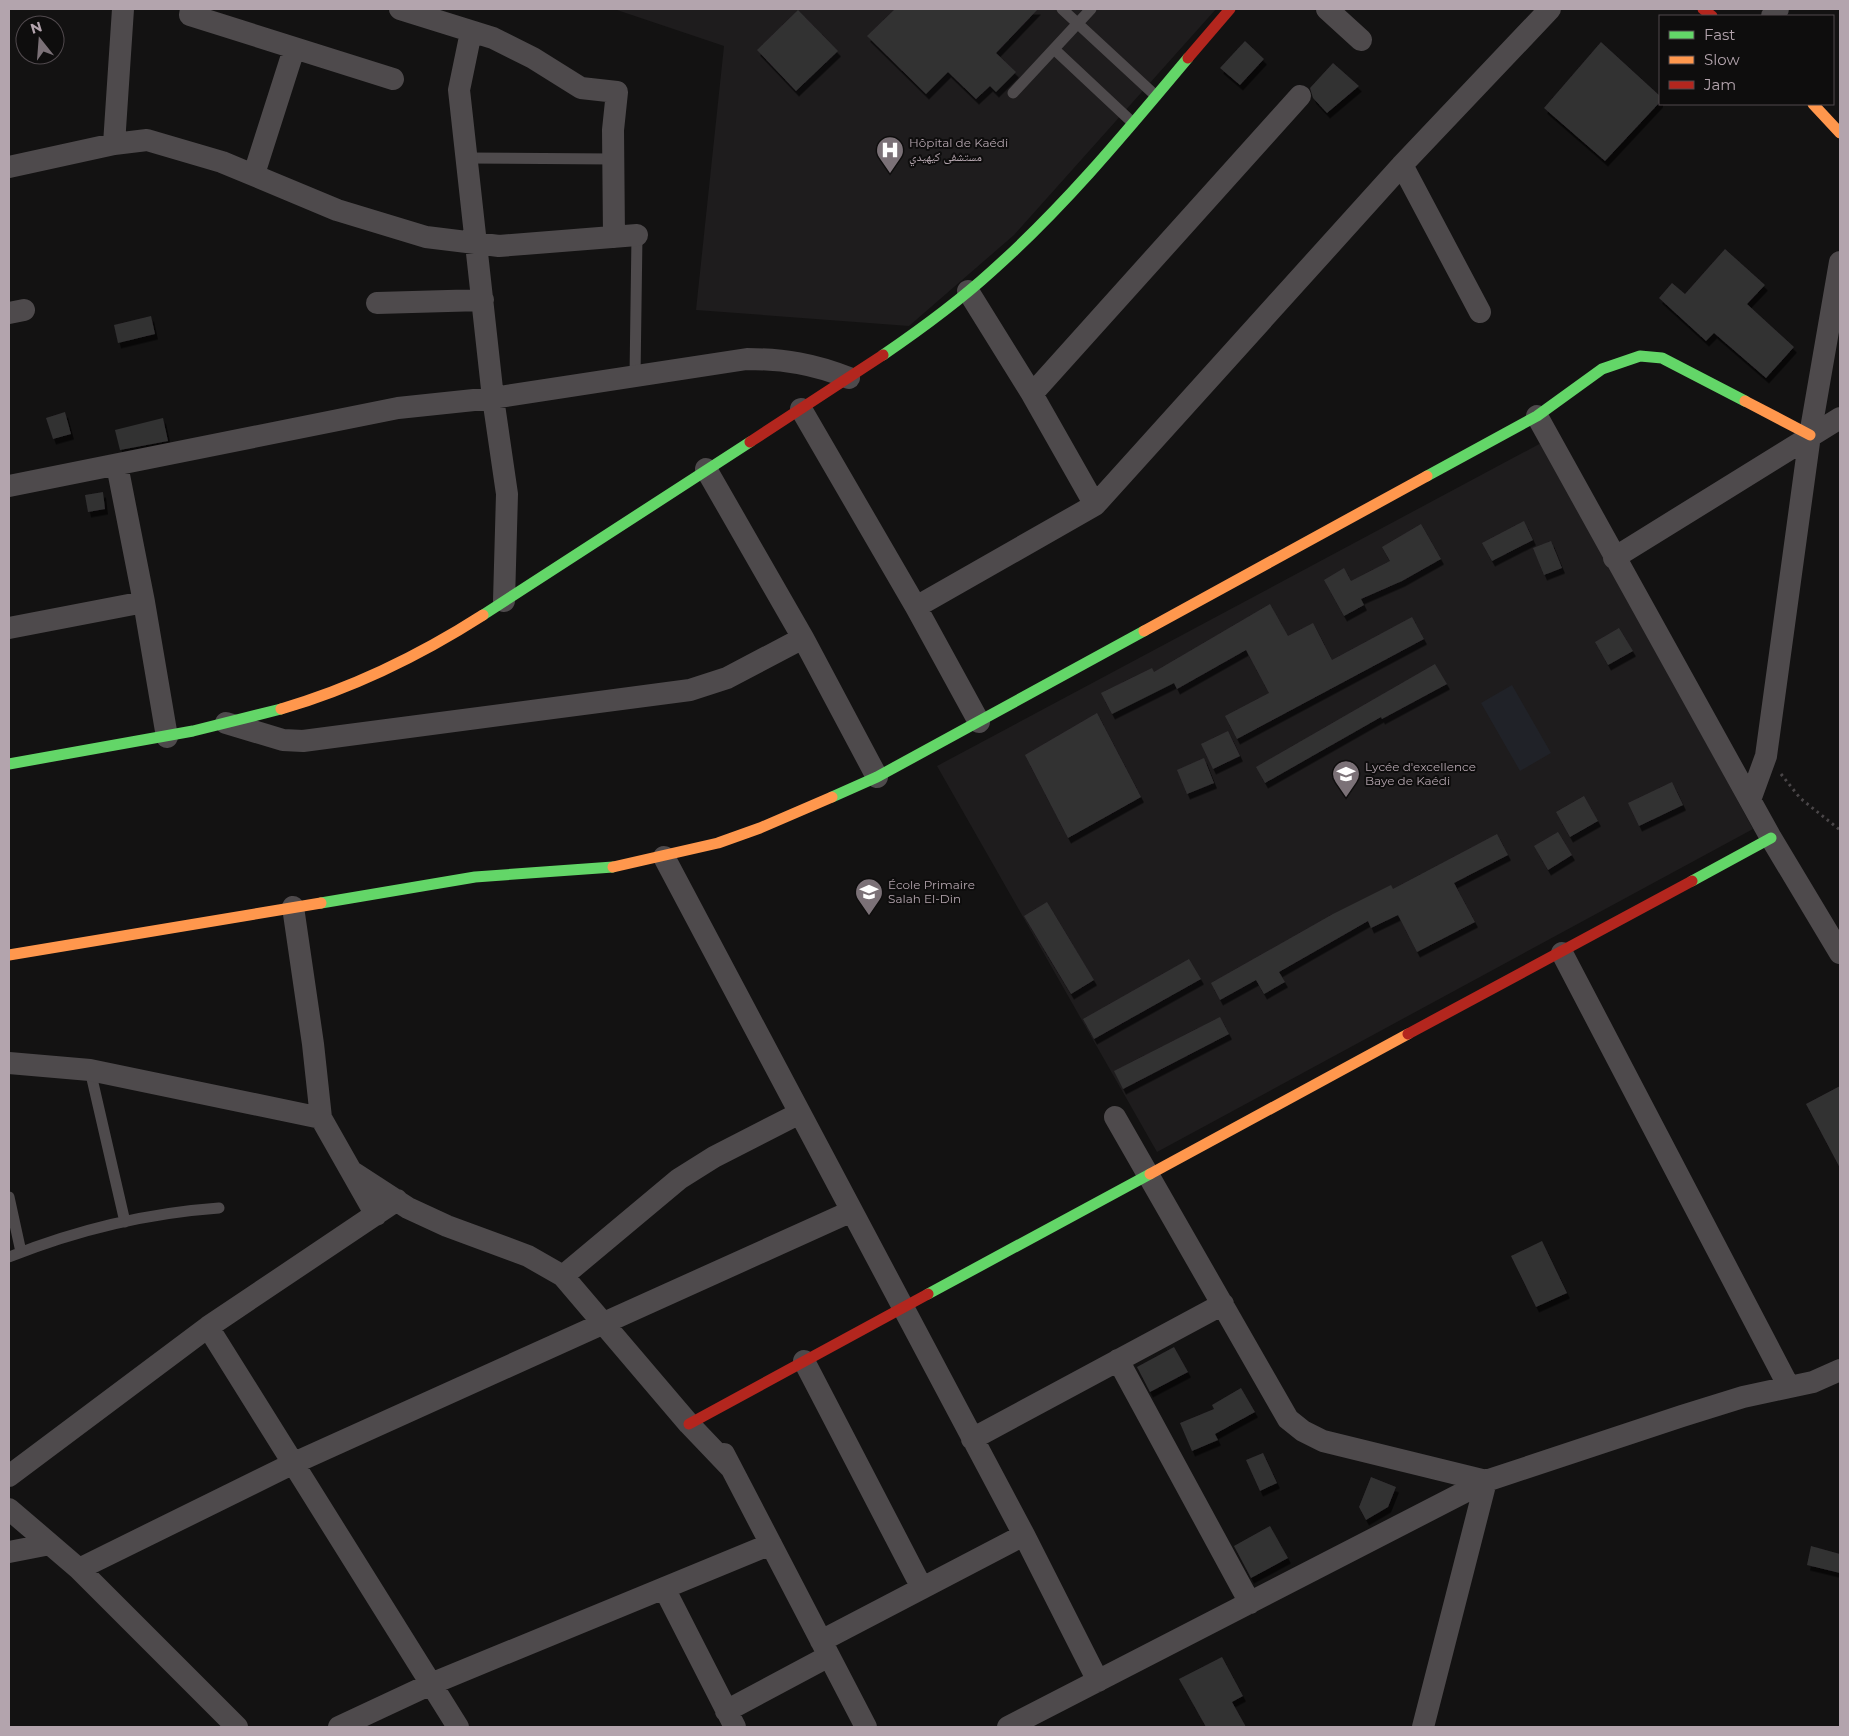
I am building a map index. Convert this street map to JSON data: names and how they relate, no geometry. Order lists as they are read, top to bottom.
{
  "places": {
    "hospital": ["Hôpital de Kaédi مستشفى كيهيدي"],
    "school or university": ["Lycée d'excellence Baye de Kaédi", "École Primaire Salah El-Din"]
  },
  "legend": ["Fast", "Slow", "Jam"],
  "north": "top"
}
